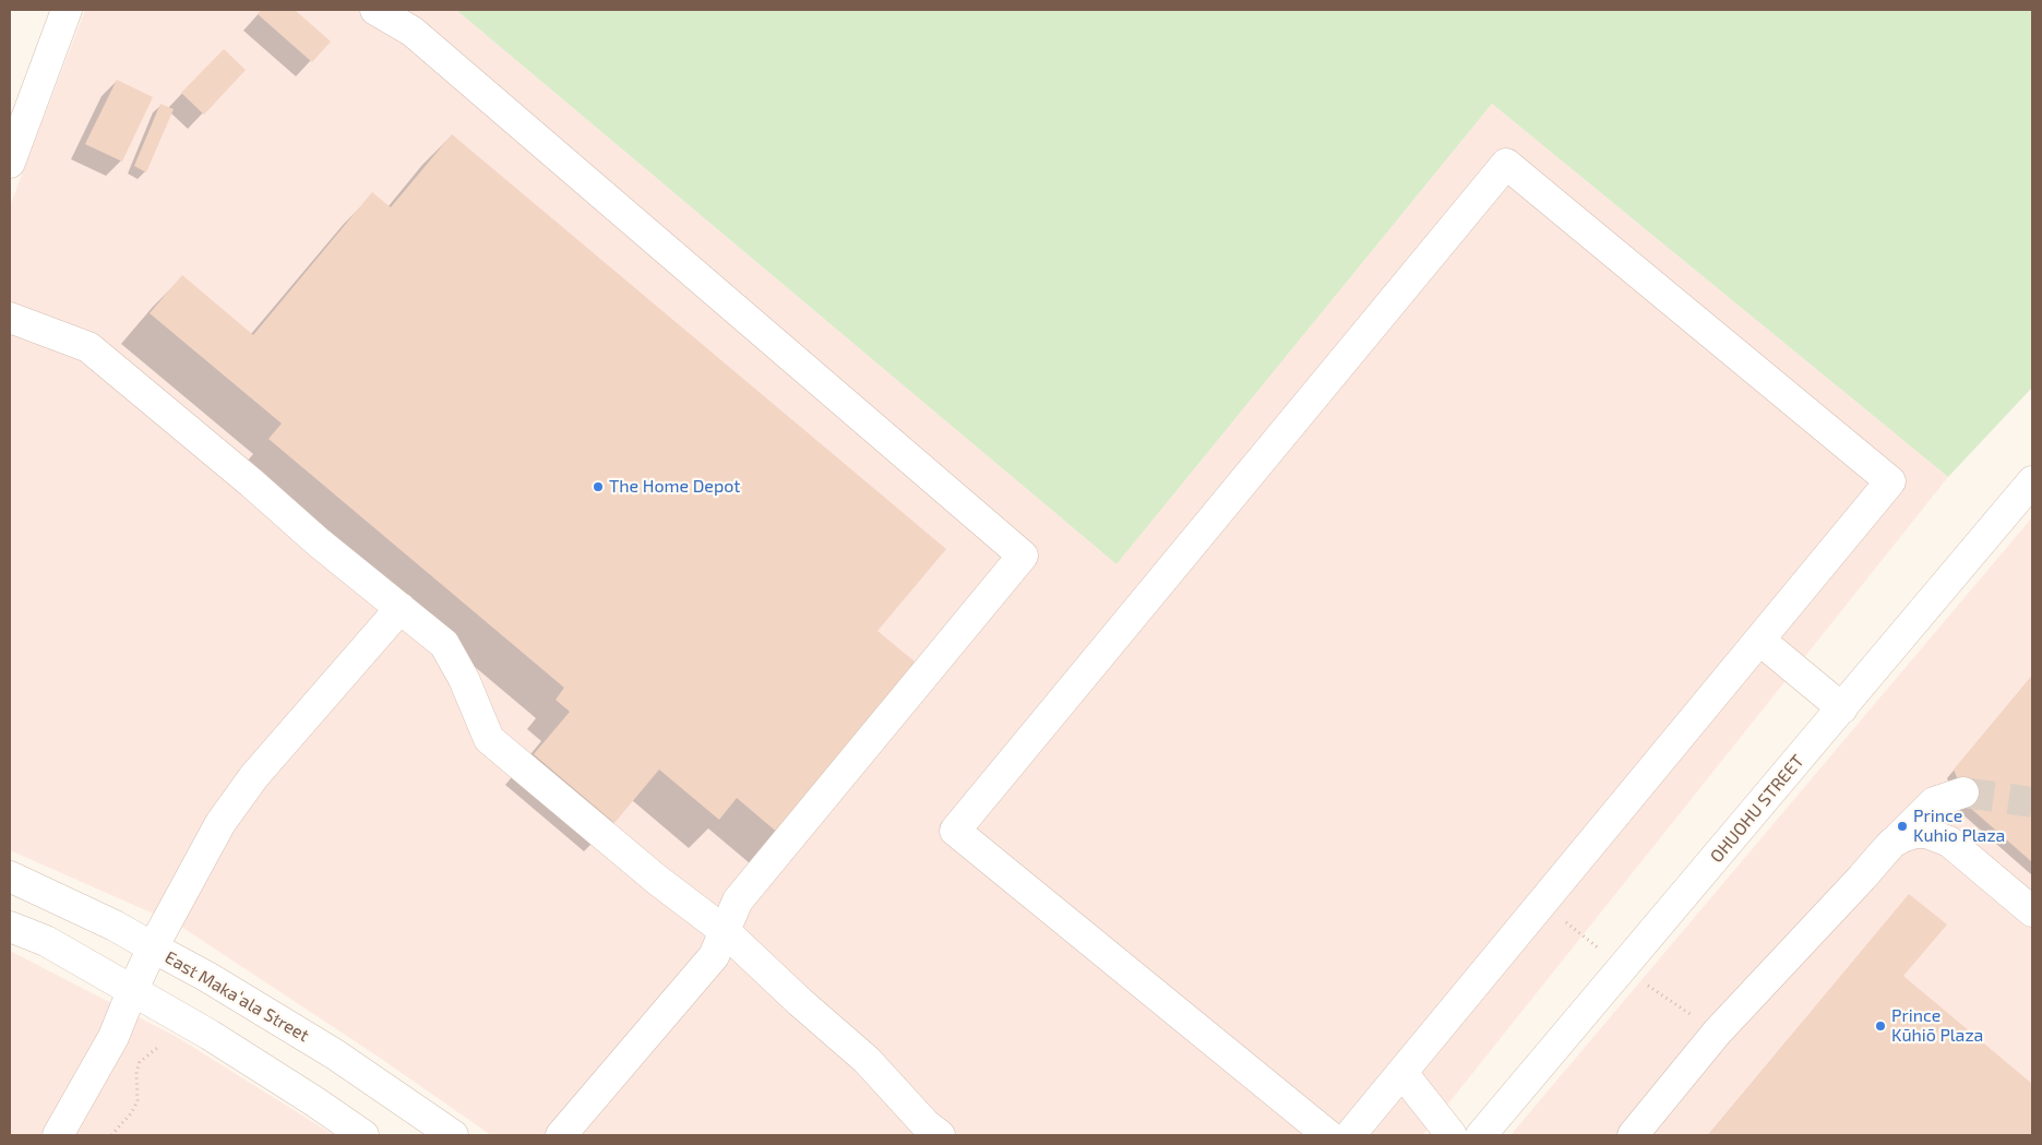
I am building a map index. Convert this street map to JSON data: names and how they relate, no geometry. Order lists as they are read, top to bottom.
{
  "streets": {
    "street": ["OHUOHU STREET", "East Makaʻala Street"]
  },
  "places": ["The Home Depot", "Prince Kuhio Plaza", "Prince Kūhiō Plaza"]
}
